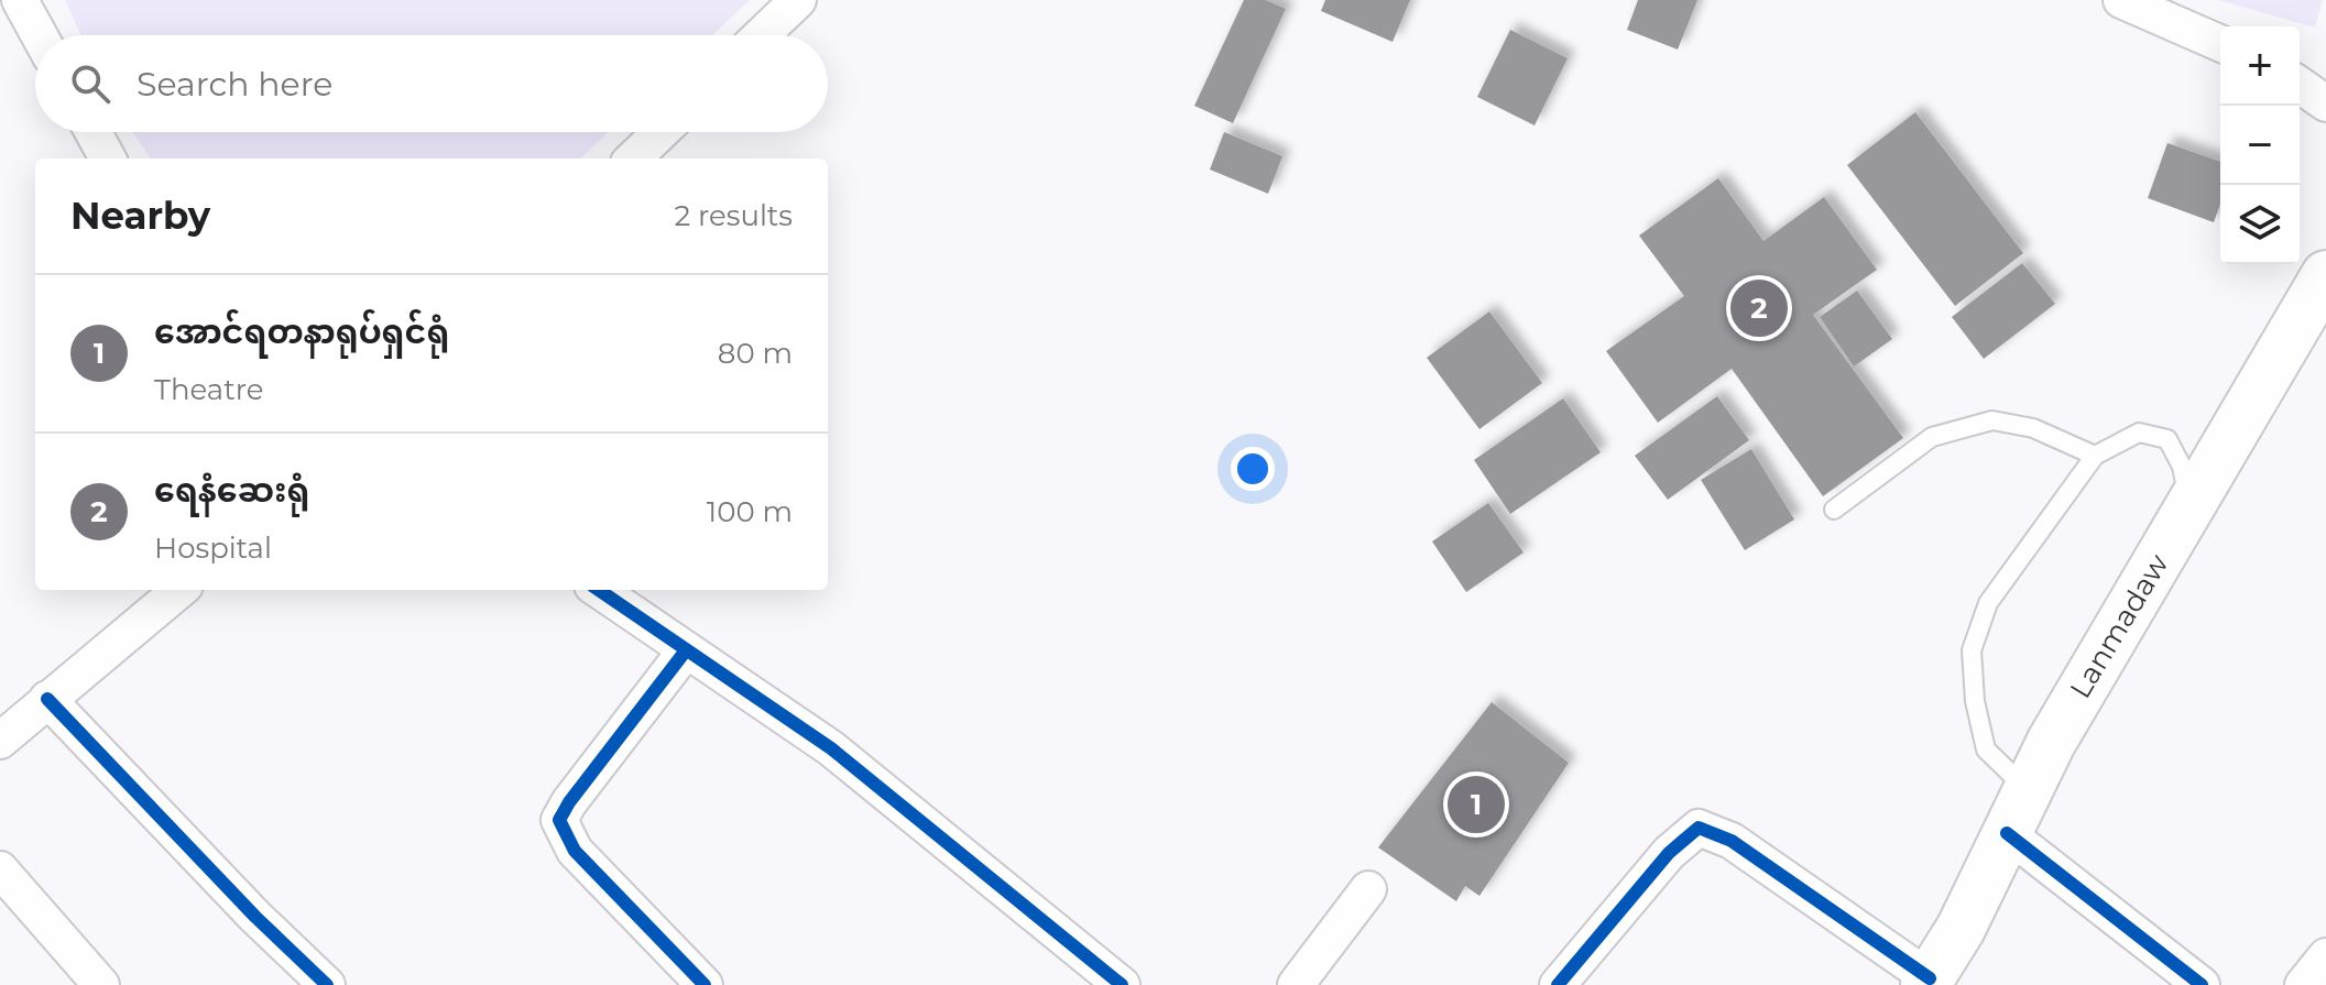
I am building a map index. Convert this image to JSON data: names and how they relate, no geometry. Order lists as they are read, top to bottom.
{
  "streets": {
    "main road": ["Lanmadaw"]
  },
  "page": {
    "map_buttons": ["+", "−"],
    "search": "Search here",
    "heading": ["Nearby", "2 results"],
    "list": [
      {
        "mark": "1",
        "name": "အောင်ရတနာရုပ်ရှင်ရုံ",
        "note": "Theatre",
        "value": "80 m"
      },
      {
        "mark": "2",
        "name": "ရေနံဆေးရုံ",
        "note": "Hospital",
        "value": "100 m"
      }
    ],
    "pins": ["2", "1"]
  }
}
